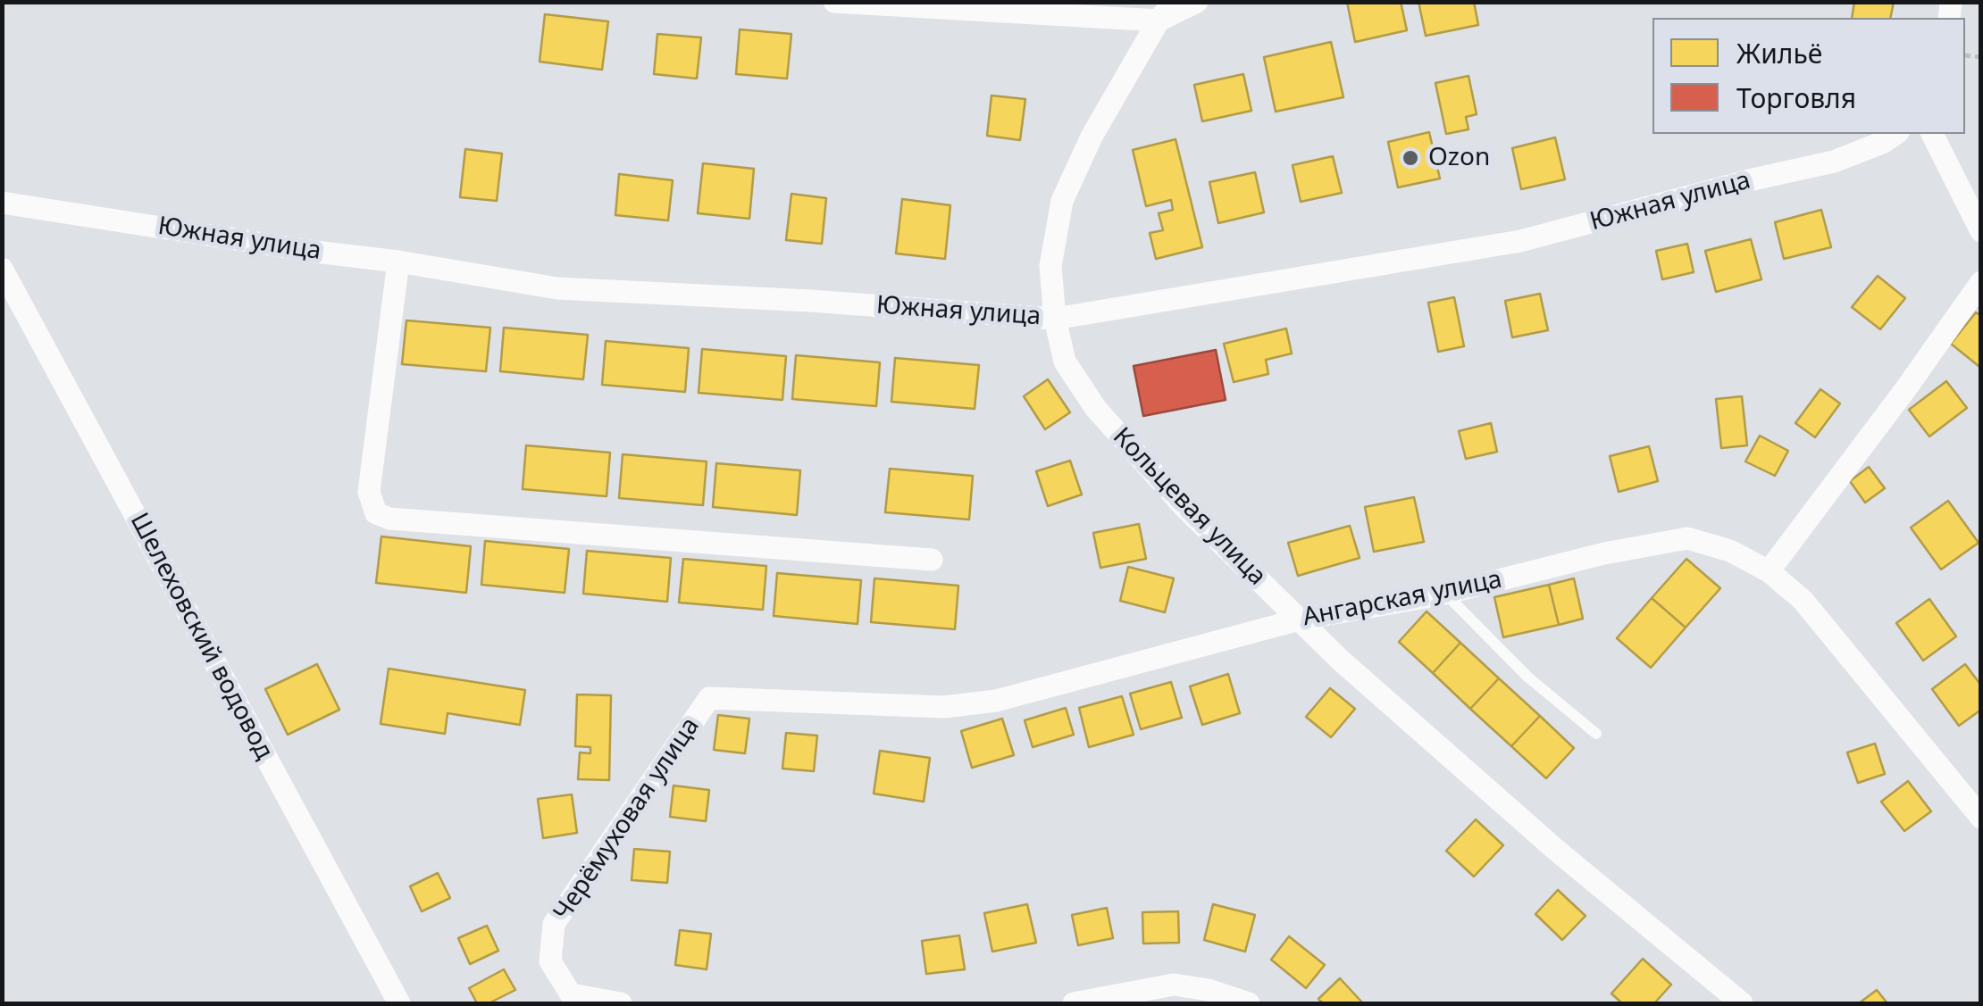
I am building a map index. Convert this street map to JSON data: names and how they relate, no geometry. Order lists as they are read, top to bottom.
{
  "streets": {
    "street": [
      "Южная улица",
      "Кольцевая улица",
      "Ангарская улица",
      "Шелеховский водовод",
      "Черёмуховая улица"
    ]
  },
  "crossings": [
    ["Южная улица", "Кольцевая улица"],
    ["Кольцевая улица", "Ангарская улица"],
    ["Ангарская улица", "Черёмуховая улица"]
  ],
  "places": ["Ozon"],
  "legend": ["Жильё", "Торговля"]
}
